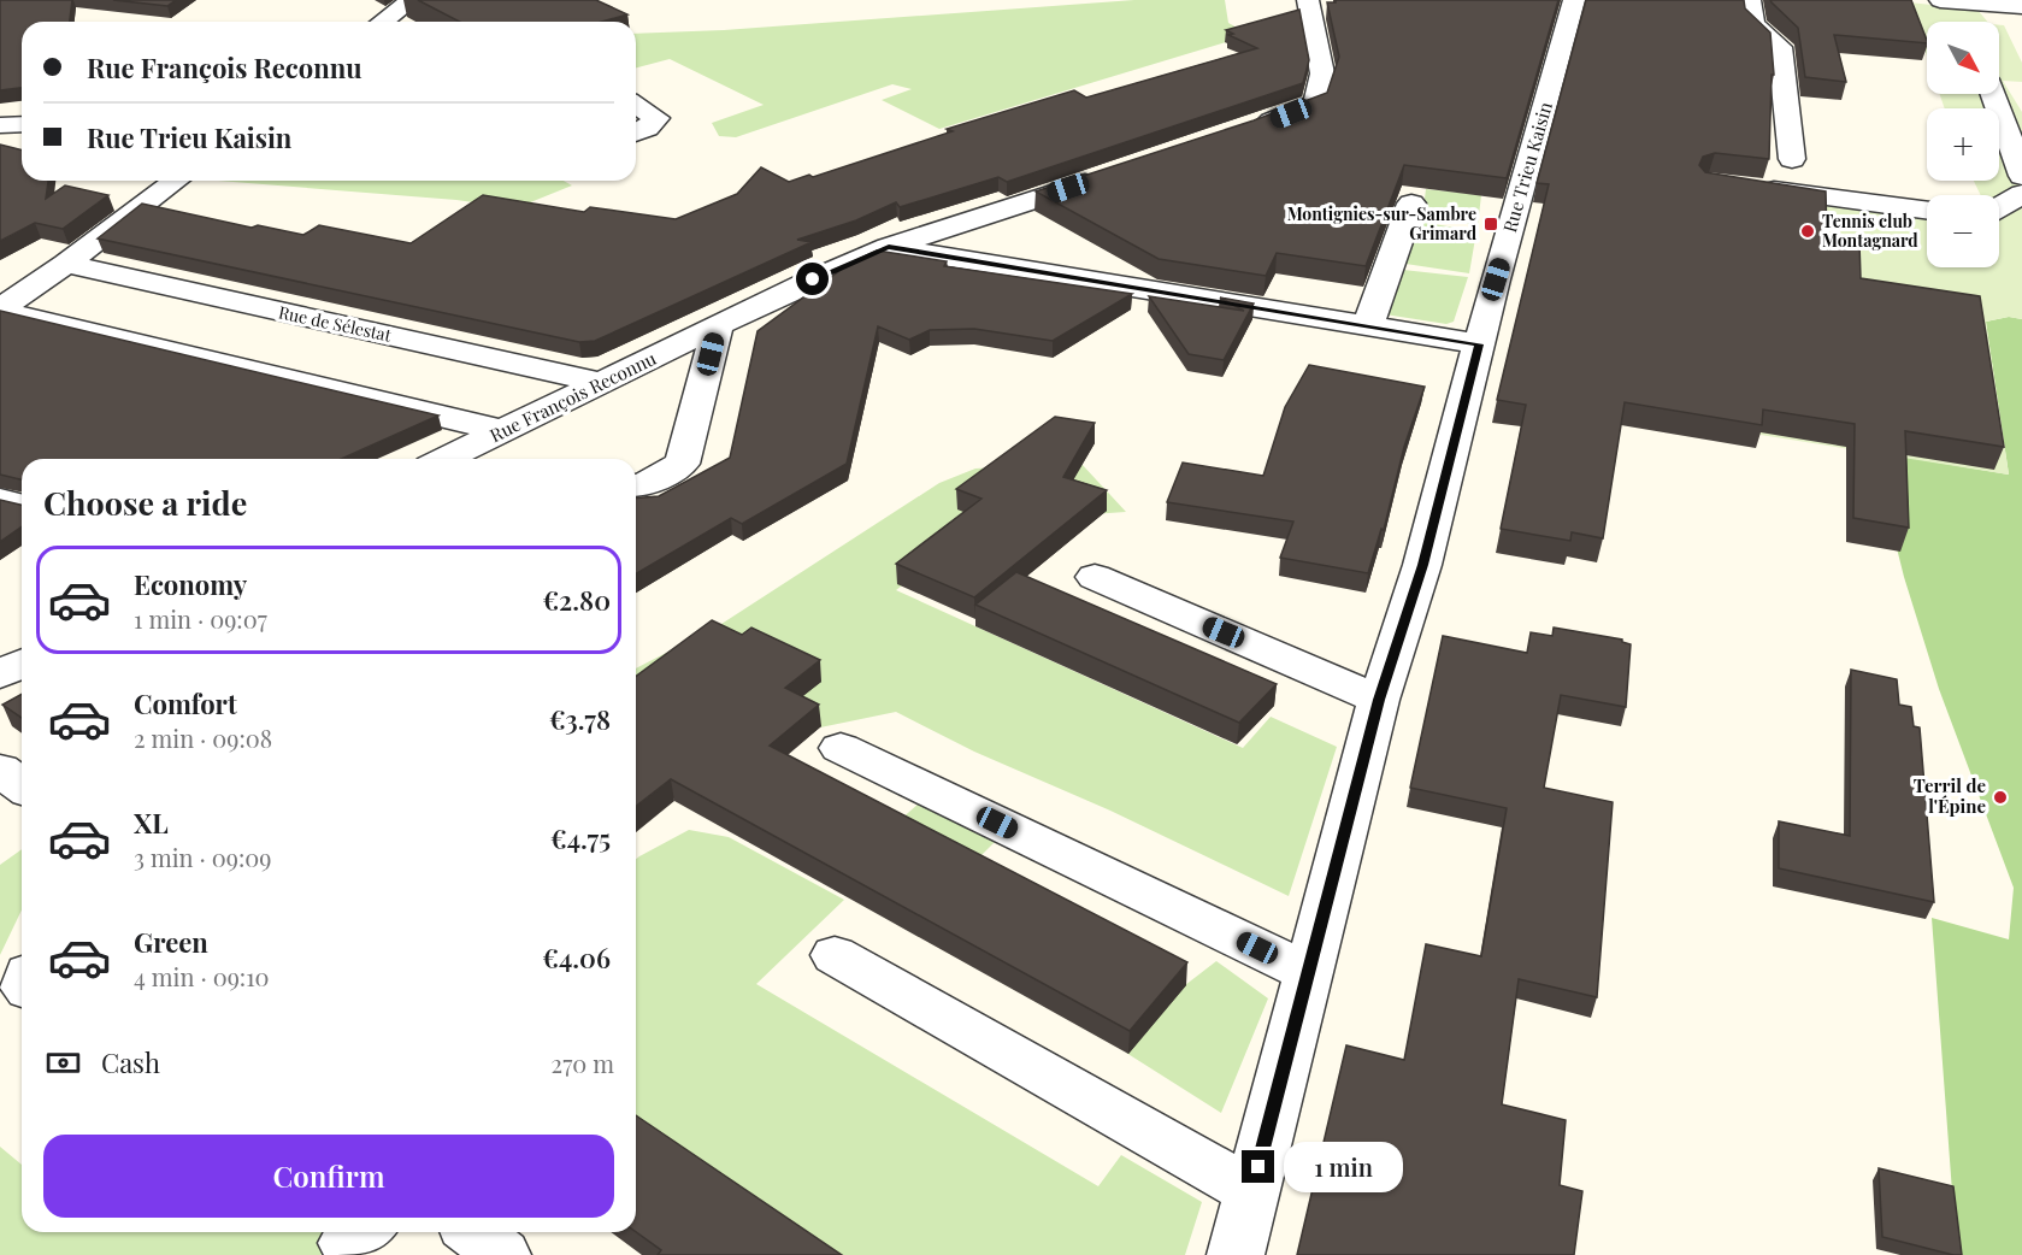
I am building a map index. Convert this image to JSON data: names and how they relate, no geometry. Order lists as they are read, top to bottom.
{
  "streets": {
    "street": ["Rue Trieu Kaisin", "Rue de Sélestat", "Rue François Reconnu"]
  },
  "crossings": [
    ["Rue de Sélestat", "Rue François Reconnu"]
  ],
  "places": {
    "transit": ["Montignies-sur-Sambre Grimard"],
    "other": ["Tennis club Montagnard", "Terril de l'Épine"]
  },
  "north": "bottom right",
  "page": {
    "map_buttons": ["+", "−"],
    "banner": ["Rue François Reconnu", "Rue Trieu Kaisin"],
    "heading": "Choose a ride",
    "list": [
      {
        "name": "Economy",
        "note": "1 min · 09:07",
        "value": "€2.80"
      },
      {
        "name": "Comfort",
        "note": "2 min · 09:08",
        "value": "€3.78"
      },
      {
        "name": "XL",
        "note": "3 min · 09:09",
        "value": "€4.75"
      },
      {
        "name": "Green",
        "note": "4 min · 09:10",
        "value": "€4.06"
      }
    ],
    "pay": ["Cash", "270 m"],
    "buttons": "Confirm",
    "bubble": "1 min"
  }
}
